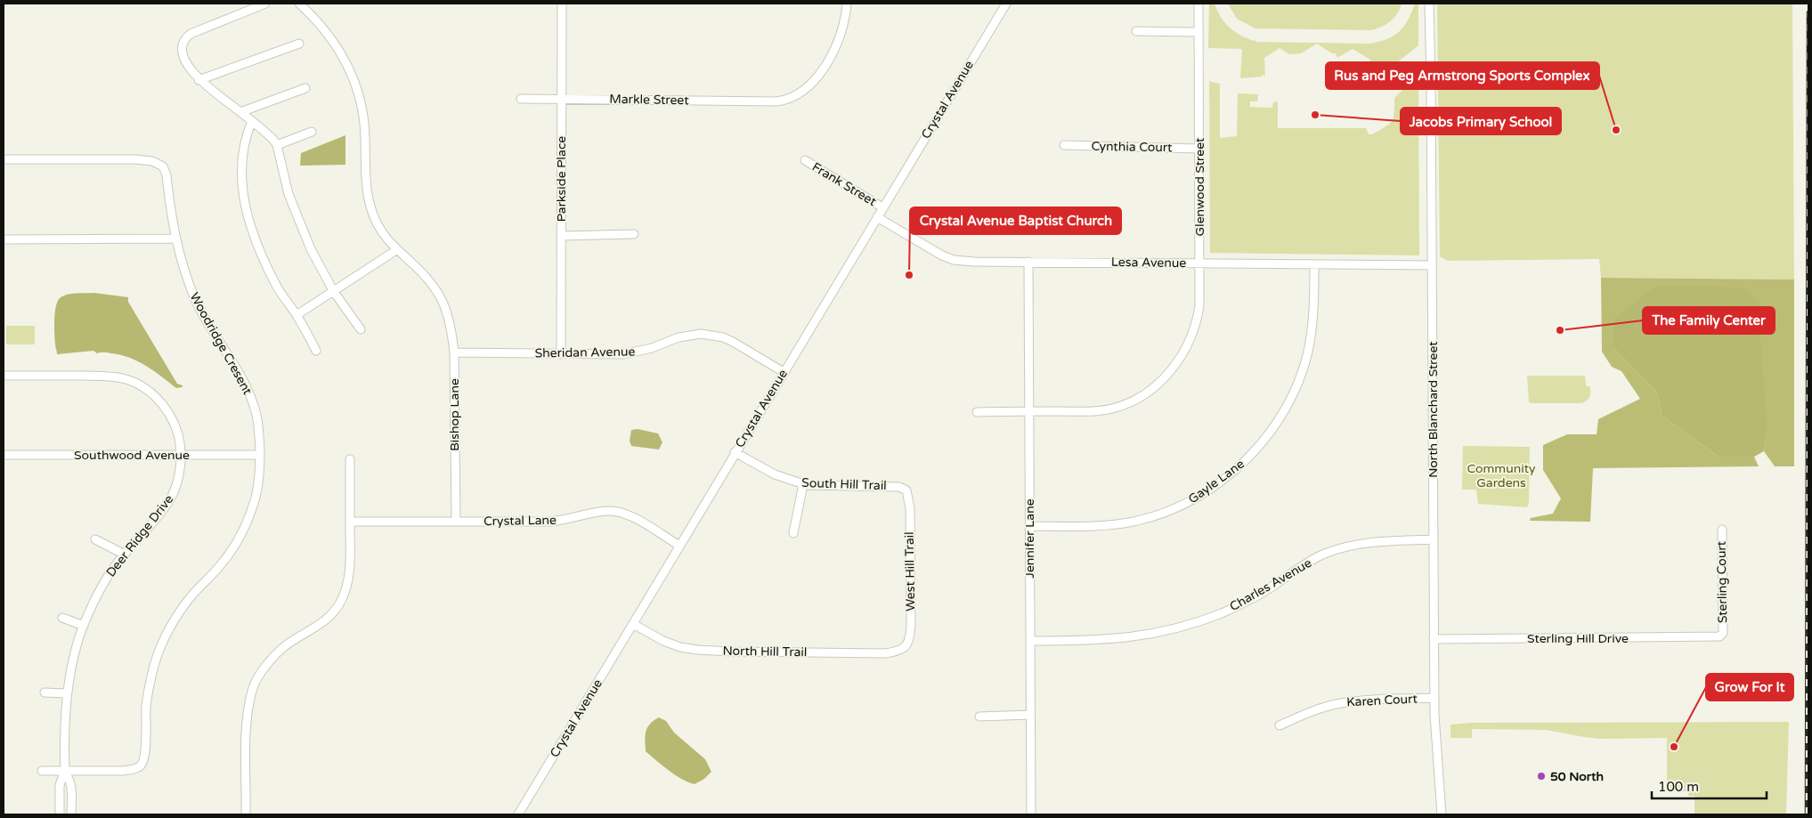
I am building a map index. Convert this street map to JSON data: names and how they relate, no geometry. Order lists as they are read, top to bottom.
{
  "streets": {
    "street": [
      "Markle Street",
      "Crystal Avenue",
      "Cynthia Court",
      "Parkside Place",
      "Frank Street",
      "Glenwood Street",
      "Lesa Avenue",
      "Woodridge Cresent",
      "Sheridan Avenue",
      "North Blanchard Street",
      "Bishop Lane",
      "Southwood Avenue",
      "Gayle Lane",
      "South Hill Trail",
      "Crystal Lane",
      "Deer Ridge Drive",
      "Jennifer Lane",
      "West Hill Trail",
      "Sterling Court",
      "Charles Avenue",
      "Sterling Hill Drive",
      "North Hill Trail",
      "Karen Court"
    ]
  },
  "crossings": [
    ["Markle Street", "Parkside Place"],
    ["Crystal Avenue", "Frank Street"],
    ["Crystal Avenue", "Lesa Avenue"],
    ["Crystal Avenue", "Sheridan Avenue"],
    ["Crystal Avenue", "South Hill Trail"],
    ["Crystal Avenue", "Crystal Lane"],
    ["Crystal Avenue", "North Hill Trail"],
    ["Cynthia Court", "Glenwood Street"],
    ["Parkside Place", "Sheridan Avenue"],
    ["Glenwood Street", "Lesa Avenue"],
    ["Glenwood Street", "Jennifer Lane"],
    ["Lesa Avenue", "North Blanchard Street"],
    ["Lesa Avenue", "Gayle Lane"],
    ["Lesa Avenue", "Jennifer Lane"],
    ["Woodridge Cresent", "Southwood Avenue"],
    ["Woodridge Cresent", "Deer Ridge Drive"],
    ["Sheridan Avenue", "Bishop Lane"],
    ["North Blanchard Street", "Charles Avenue"],
    ["North Blanchard Street", "Sterling Hill Drive"],
    ["North Blanchard Street", "Karen Court"],
    ["Bishop Lane", "Crystal Lane"],
    ["Southwood Avenue", "Deer Ridge Drive"],
    ["Gayle Lane", "Jennifer Lane"],
    ["South Hill Trail", "West Hill Trail"],
    ["Jennifer Lane", "Charles Avenue"],
    ["West Hill Trail", "North Hill Trail"],
    ["Sterling Court", "Sterling Hill Drive"]
  ],
  "parks": ["Community Gardens"],
  "places": [
    "Jacobs Primary School",
    "Rus and Peg Armstrong Sports Complex",
    "Crystal Avenue Baptist Church",
    "The Family Center",
    "Grow For It",
    "50 North"
  ],
  "scale_bar": "100 m"
}
